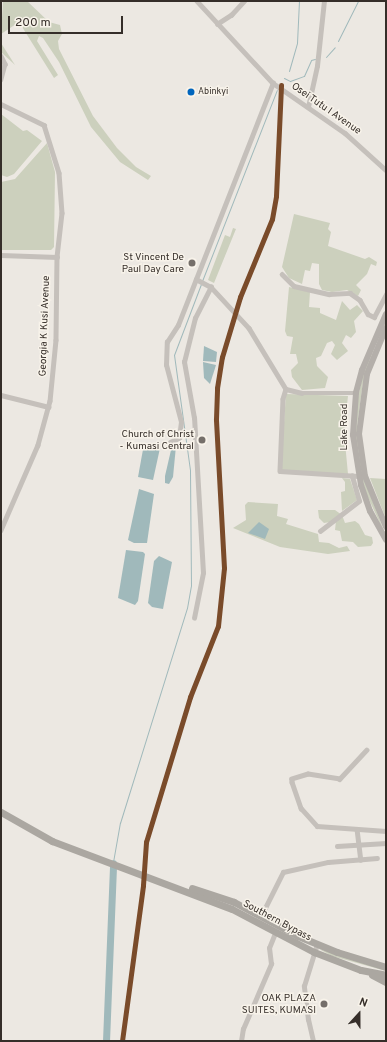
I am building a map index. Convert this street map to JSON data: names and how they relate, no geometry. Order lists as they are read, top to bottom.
{
  "streets": {
    "highway": ["Southern Bypass"],
    "main road": ["Lake Road"],
    "street": ["Osei Tutu I Avenue", "Georgia K Kusi Avenue"]
  },
  "places": [
    "Abinkyi",
    "St Vincent De Paul Day Care",
    "Church of Christ - Kumasi Central",
    "OAK PLAZA SUITES, KUMASI"
  ],
  "scale_bar": "200 m",
  "north": "top"
}
